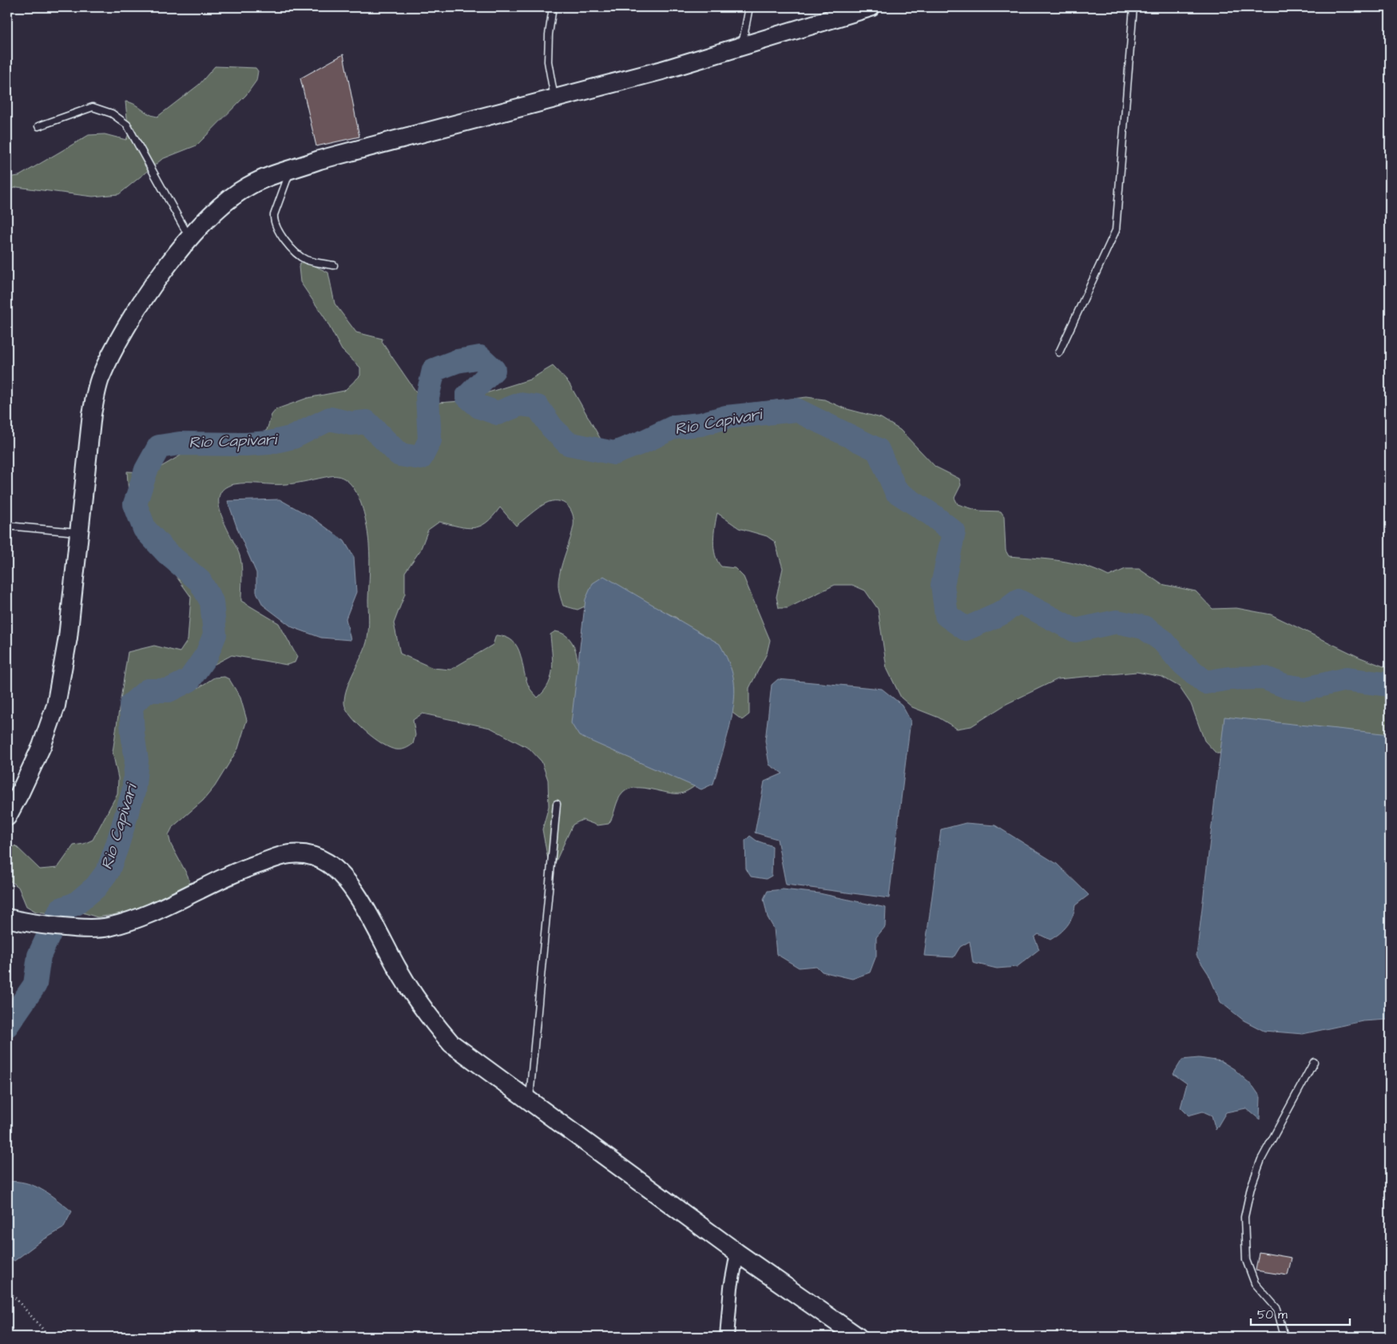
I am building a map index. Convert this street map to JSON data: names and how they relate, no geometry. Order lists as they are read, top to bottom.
{
  "water": ["Rio Capivari"],
  "scale_bar": "50 m"
}
